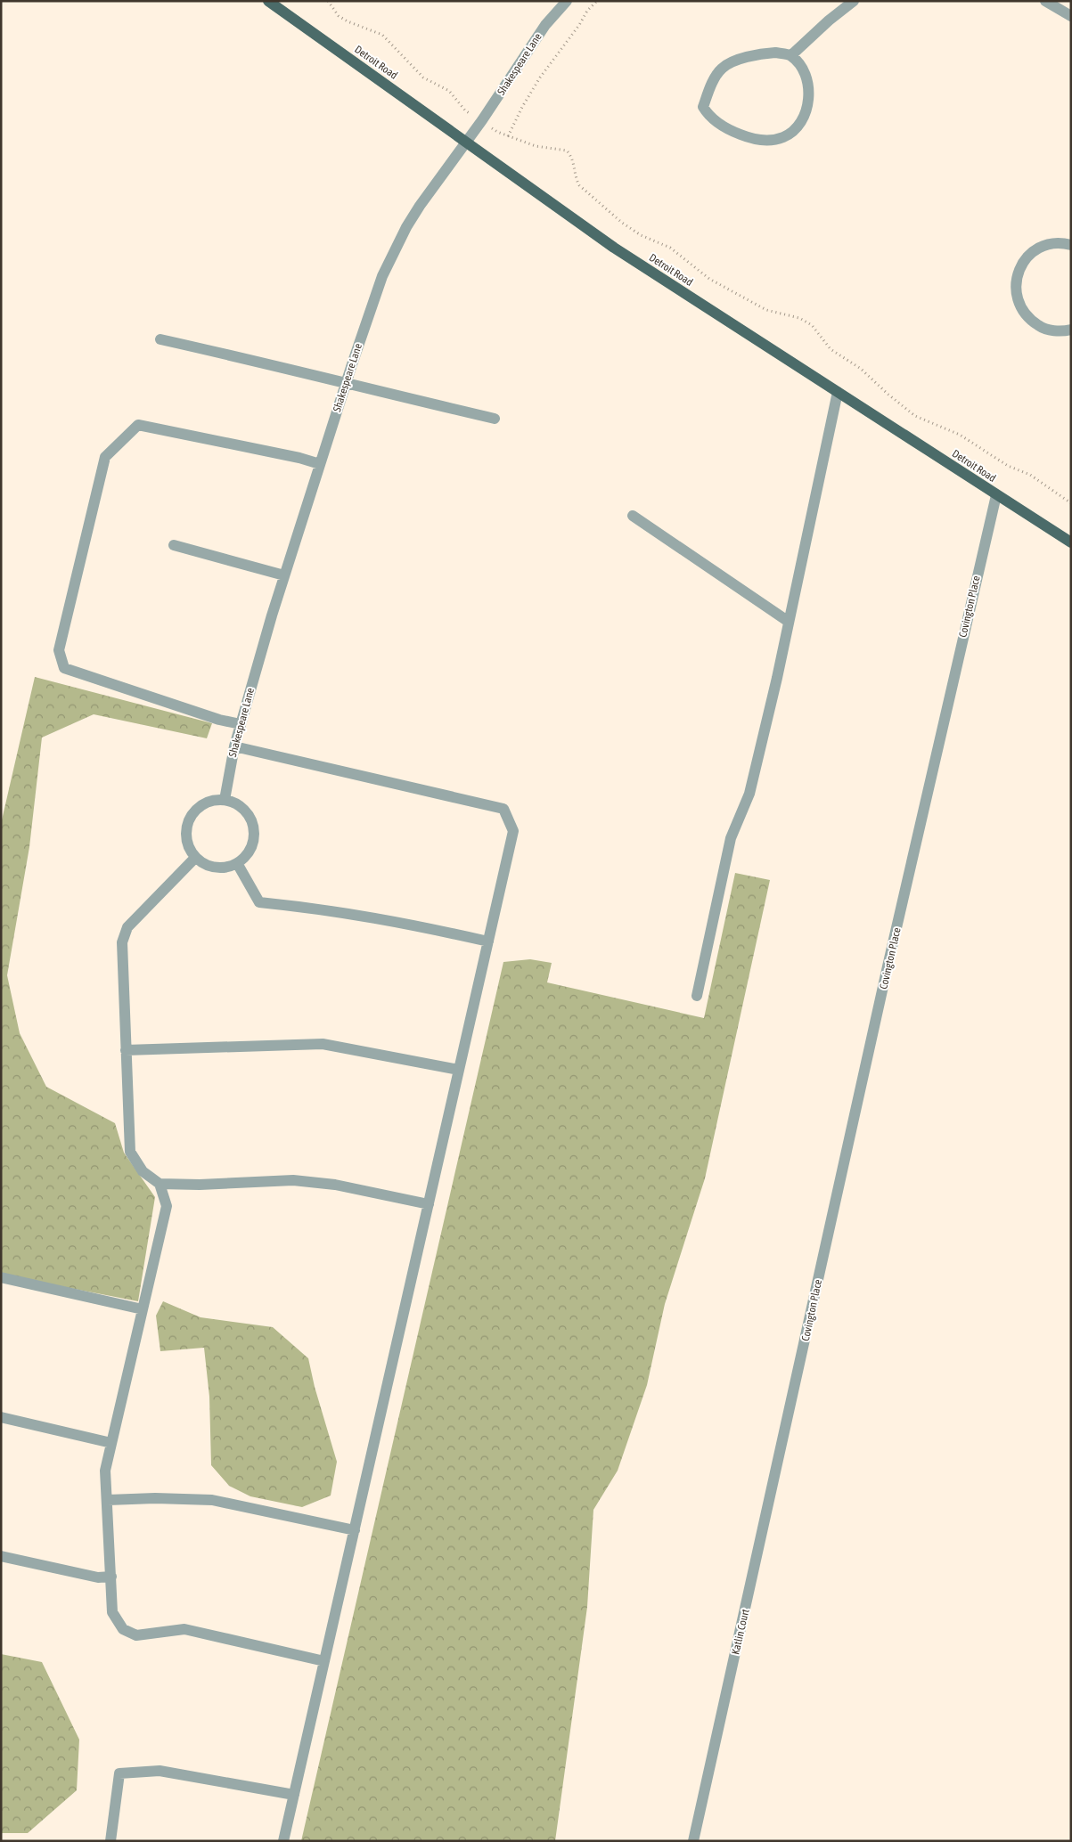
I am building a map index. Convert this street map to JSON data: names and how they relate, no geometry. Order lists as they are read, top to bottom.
{
  "streets": {
    "main road": ["Detroit Road"],
    "street": ["Shakespeare Lane", "Covington Place", "Katlin Court"]
  },
  "crossings": [
    ["Detroit Road", "Shakespeare Lane"],
    ["Detroit Road", "Covington Place"],
    ["Covington Place", "Katlin Court"]
  ]
}
